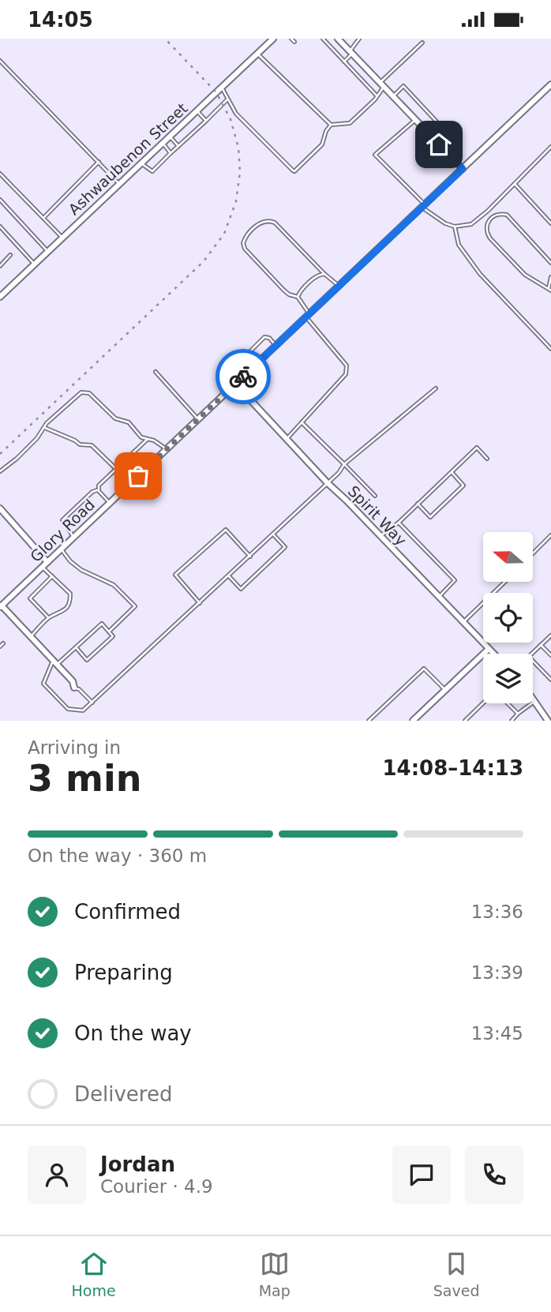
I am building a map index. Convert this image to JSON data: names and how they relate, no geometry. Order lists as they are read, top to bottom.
{
  "streets": {
    "street": ["Ashwaubenon Street", "Spirit Way", "Glory Road"]
  },
  "crossings": [
    ["Spirit Way", "Glory Road"]
  ],
  "north": "left",
  "page": {
    "status": "14:05",
    "heading": ["3 min", "Arriving in", "14:08–14:13"],
    "panel": ["Jordan", "Courier · 4.9"],
    "bar": "On the way · 360 m",
    "list": [
      ["Confirmed", "13:36"],
      ["Preparing", "13:39"],
      ["On the way", "13:45"],
      "Delivered"
    ],
    "tabs": ["Home", "Map", "Saved"]
  }
}
